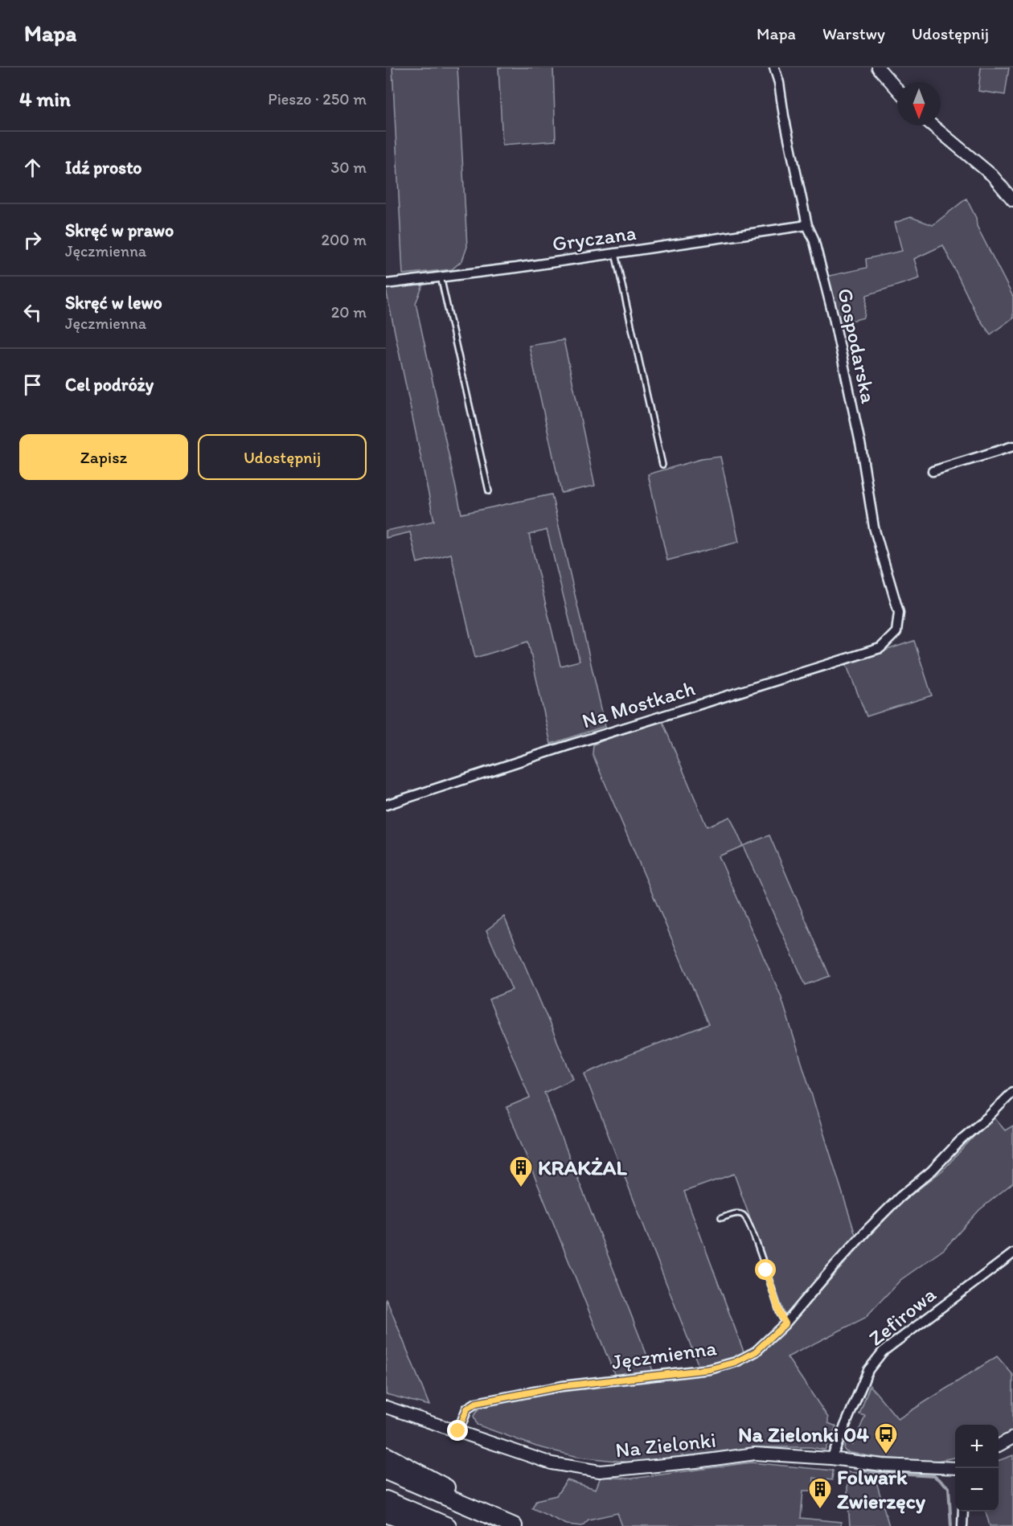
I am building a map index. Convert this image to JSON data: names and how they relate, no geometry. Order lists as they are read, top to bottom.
{
  "streets": {
    "street": [
      "Gryczana",
      "Gospodarska",
      "Na Mostkach",
      "Zefirowa",
      "Jęczmienna",
      "Na Zielonki"
    ]
  },
  "crossings": [
    ["Gryczana", "Gospodarska"],
    ["Gospodarska", "Na Mostkach"],
    ["Zefirowa", "Na Zielonki"],
    ["Jęczmienna", "Na Zielonki"]
  ],
  "places": {
    "building": ["KRAKŻAL", "Folwark Zwierzęcy"],
    "bus stop": ["Na Zielonki 04"]
  },
  "north": "bottom",
  "page": {
    "header": "Mapa",
    "nav": ["Mapa", "Warstwy", "Udostępnij"],
    "heading": ["4 min", "Pieszo · 250 m"],
    "list": [
      ["Idź prosto", "30 m"],
      ["Skręć w prawo", "Jęczmienna", "200 m"],
      ["Skręć w lewo", "Jęczmienna", "20 m"],
      "Cel podróży"
    ],
    "buttons": ["Zapisz", "Udostępnij"],
    "map_buttons": ["+", "−"]
  }
}
